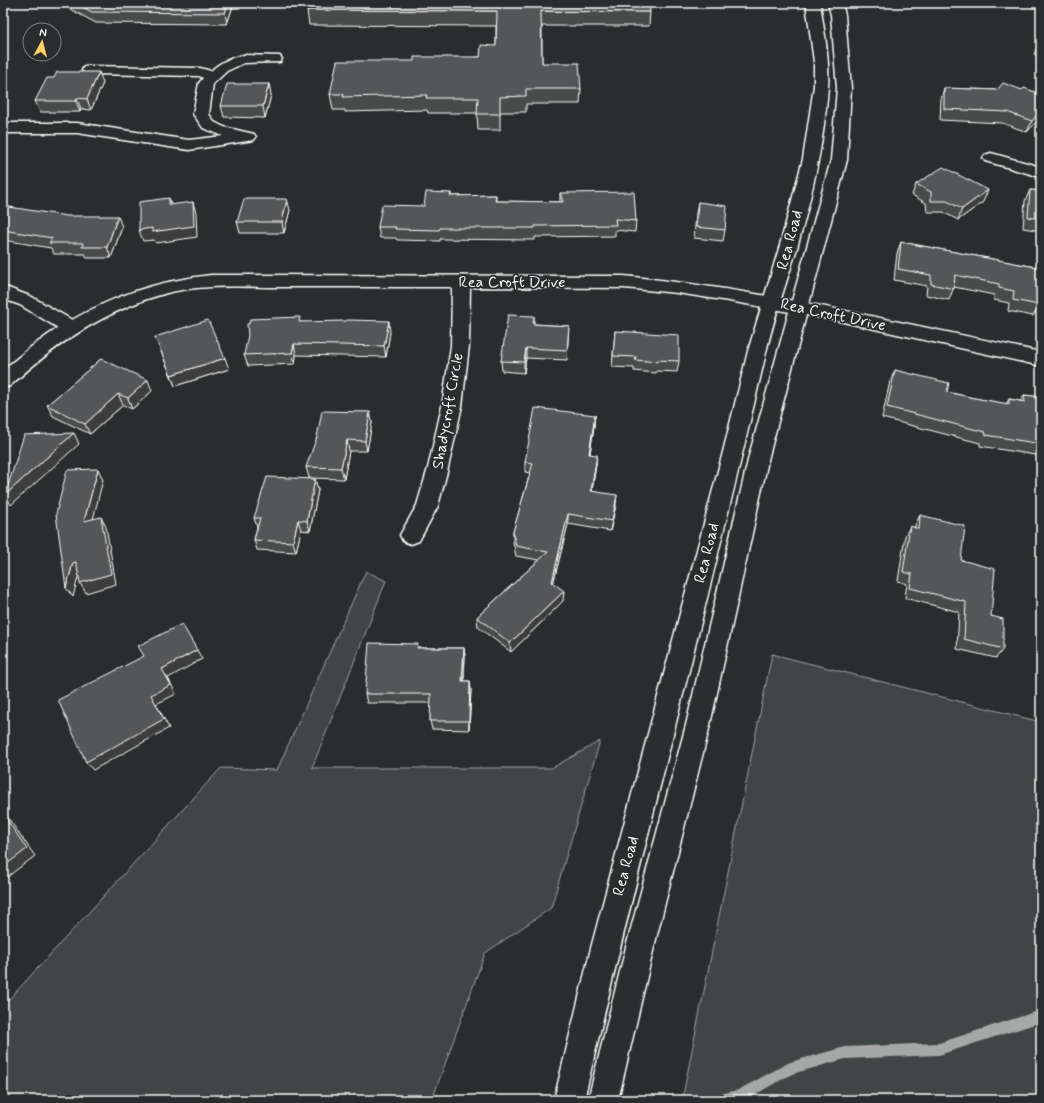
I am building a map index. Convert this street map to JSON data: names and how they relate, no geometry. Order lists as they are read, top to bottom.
{
  "streets": {
    "main road": ["Rea Road", "Rea Croft Drive", "Shadycroft Circle"]
  },
  "crossings": [
    ["Rea Road", "Rea Croft Drive"],
    ["Rea Croft Drive", "Shadycroft Circle"]
  ],
  "north": "top"
}
